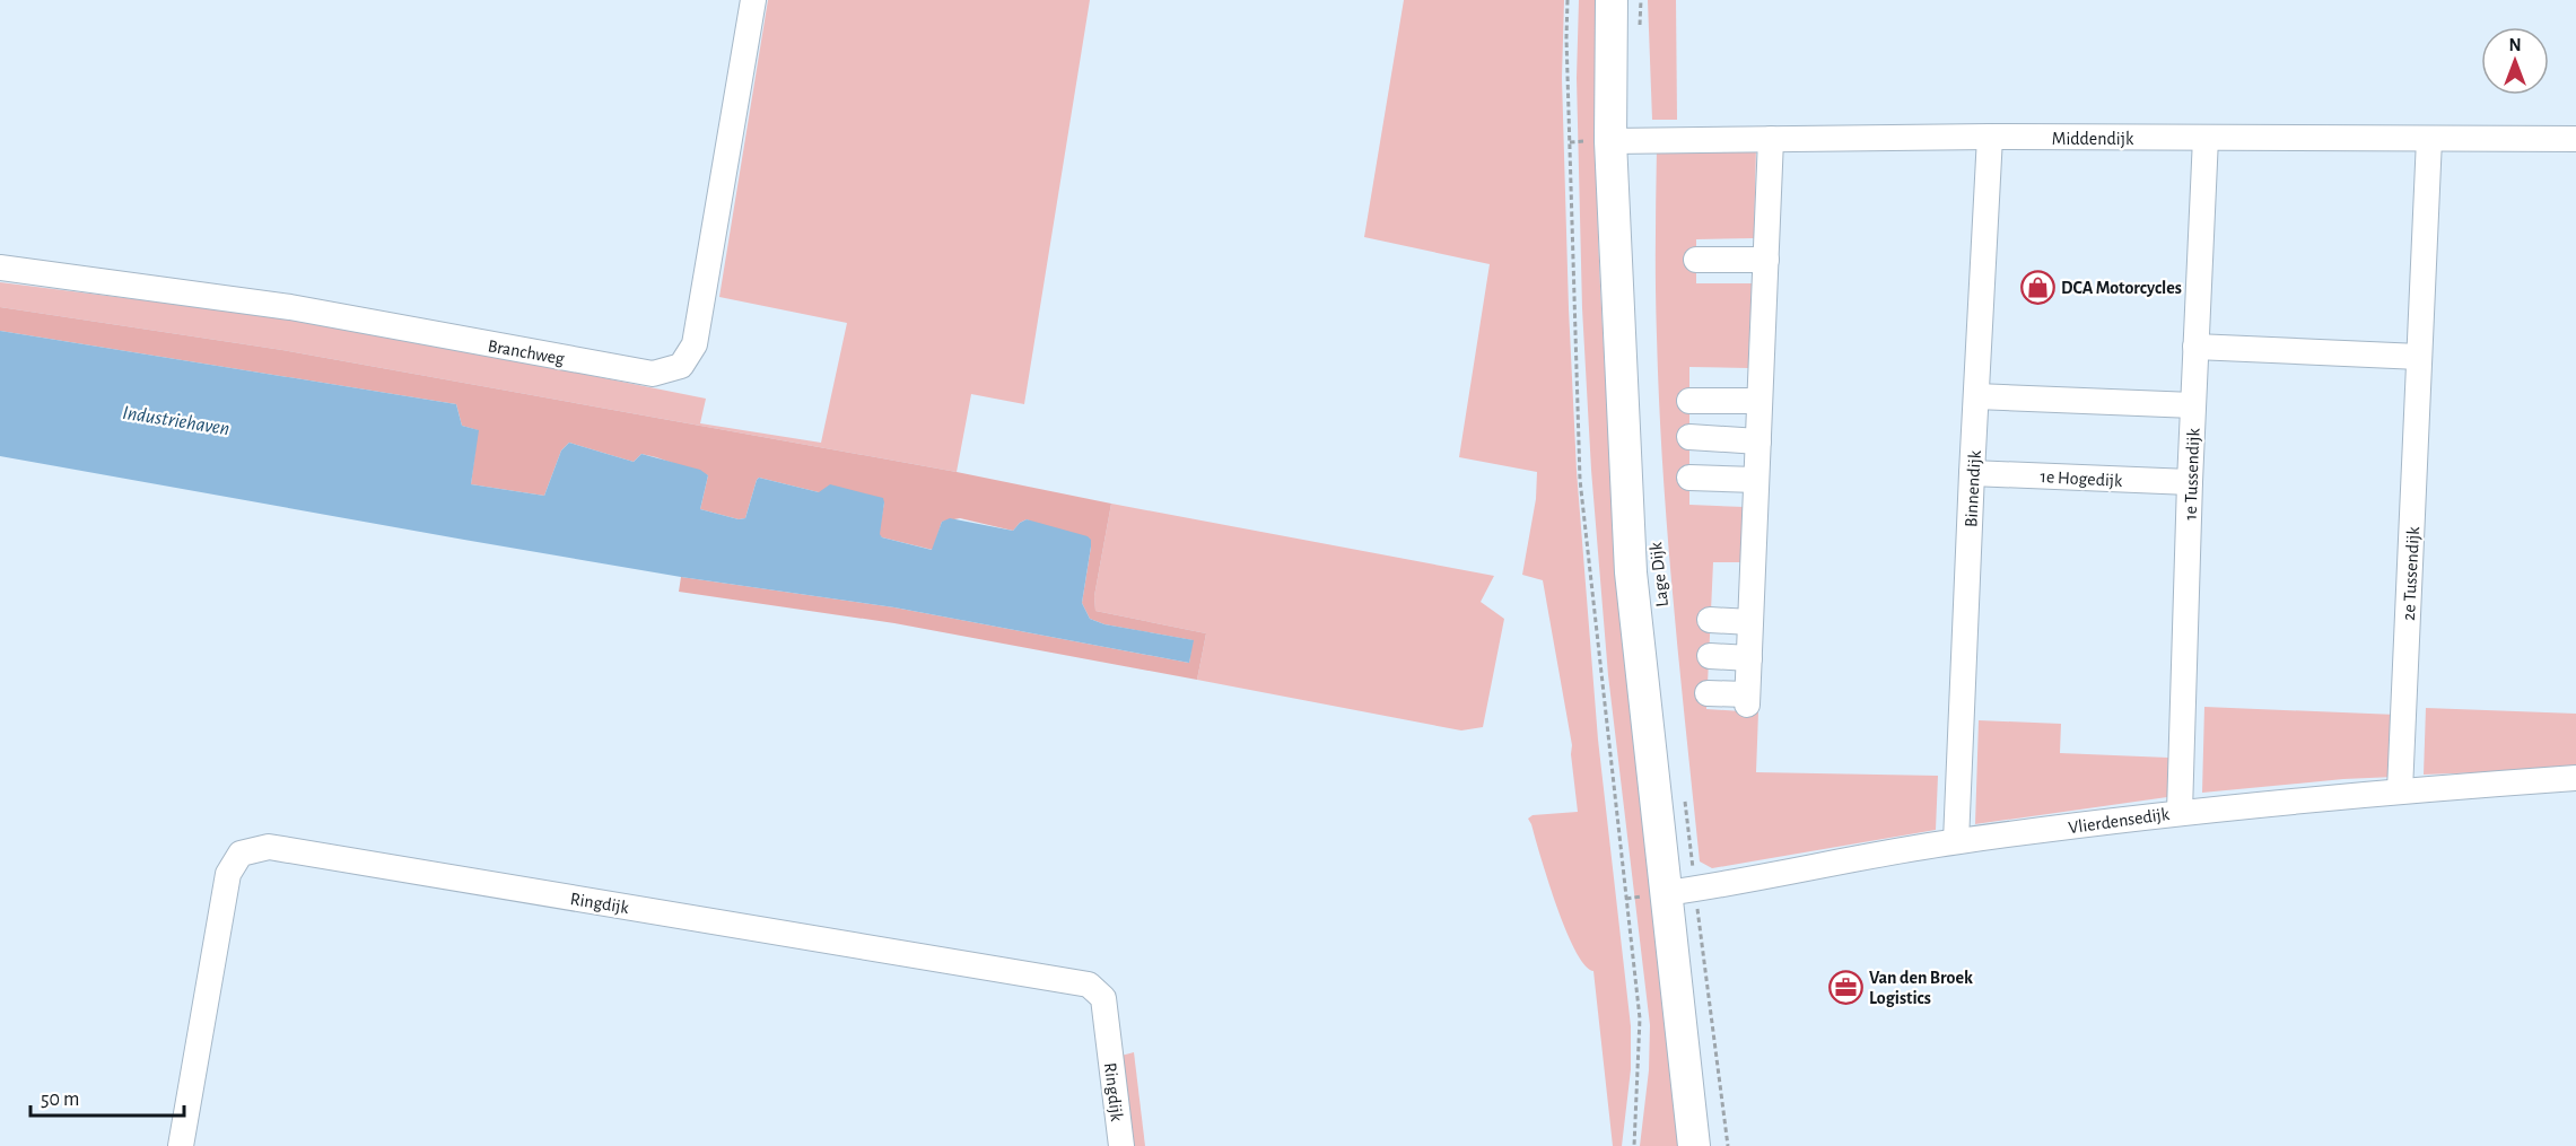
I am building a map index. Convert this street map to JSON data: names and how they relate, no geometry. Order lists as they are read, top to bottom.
{
  "streets": {
    "main road": ["Lage Dijk"],
    "street": [
      "Middendijk",
      "Branchweg",
      "1e Tussendijk",
      "1e Hogedijk",
      "Binnendijk",
      "2e Tussendijk",
      "Vlierdensedijk",
      "Ringdijk"
    ]
  },
  "crossings": [
    ["Middendijk", "1e Tussendijk"],
    ["Middendijk", "Binnendijk"],
    ["Middendijk", "2e Tussendijk"],
    ["Middendijk", "Lage Dijk"],
    ["1e Tussendijk", "1e Hogedijk"],
    ["1e Tussendijk", "Vlierdensedijk"],
    ["1e Hogedijk", "Binnendijk"],
    ["Binnendijk", "Vlierdensedijk"],
    ["2e Tussendijk", "Vlierdensedijk"],
    ["Lage Dijk", "Vlierdensedijk"]
  ],
  "water": ["Industriehaven"],
  "places": {
    "shop": ["DCA Motorcycles"],
    "office": ["Van den Broek Logistics"]
  },
  "scale_bar": "50 m",
  "north": "top"
}
